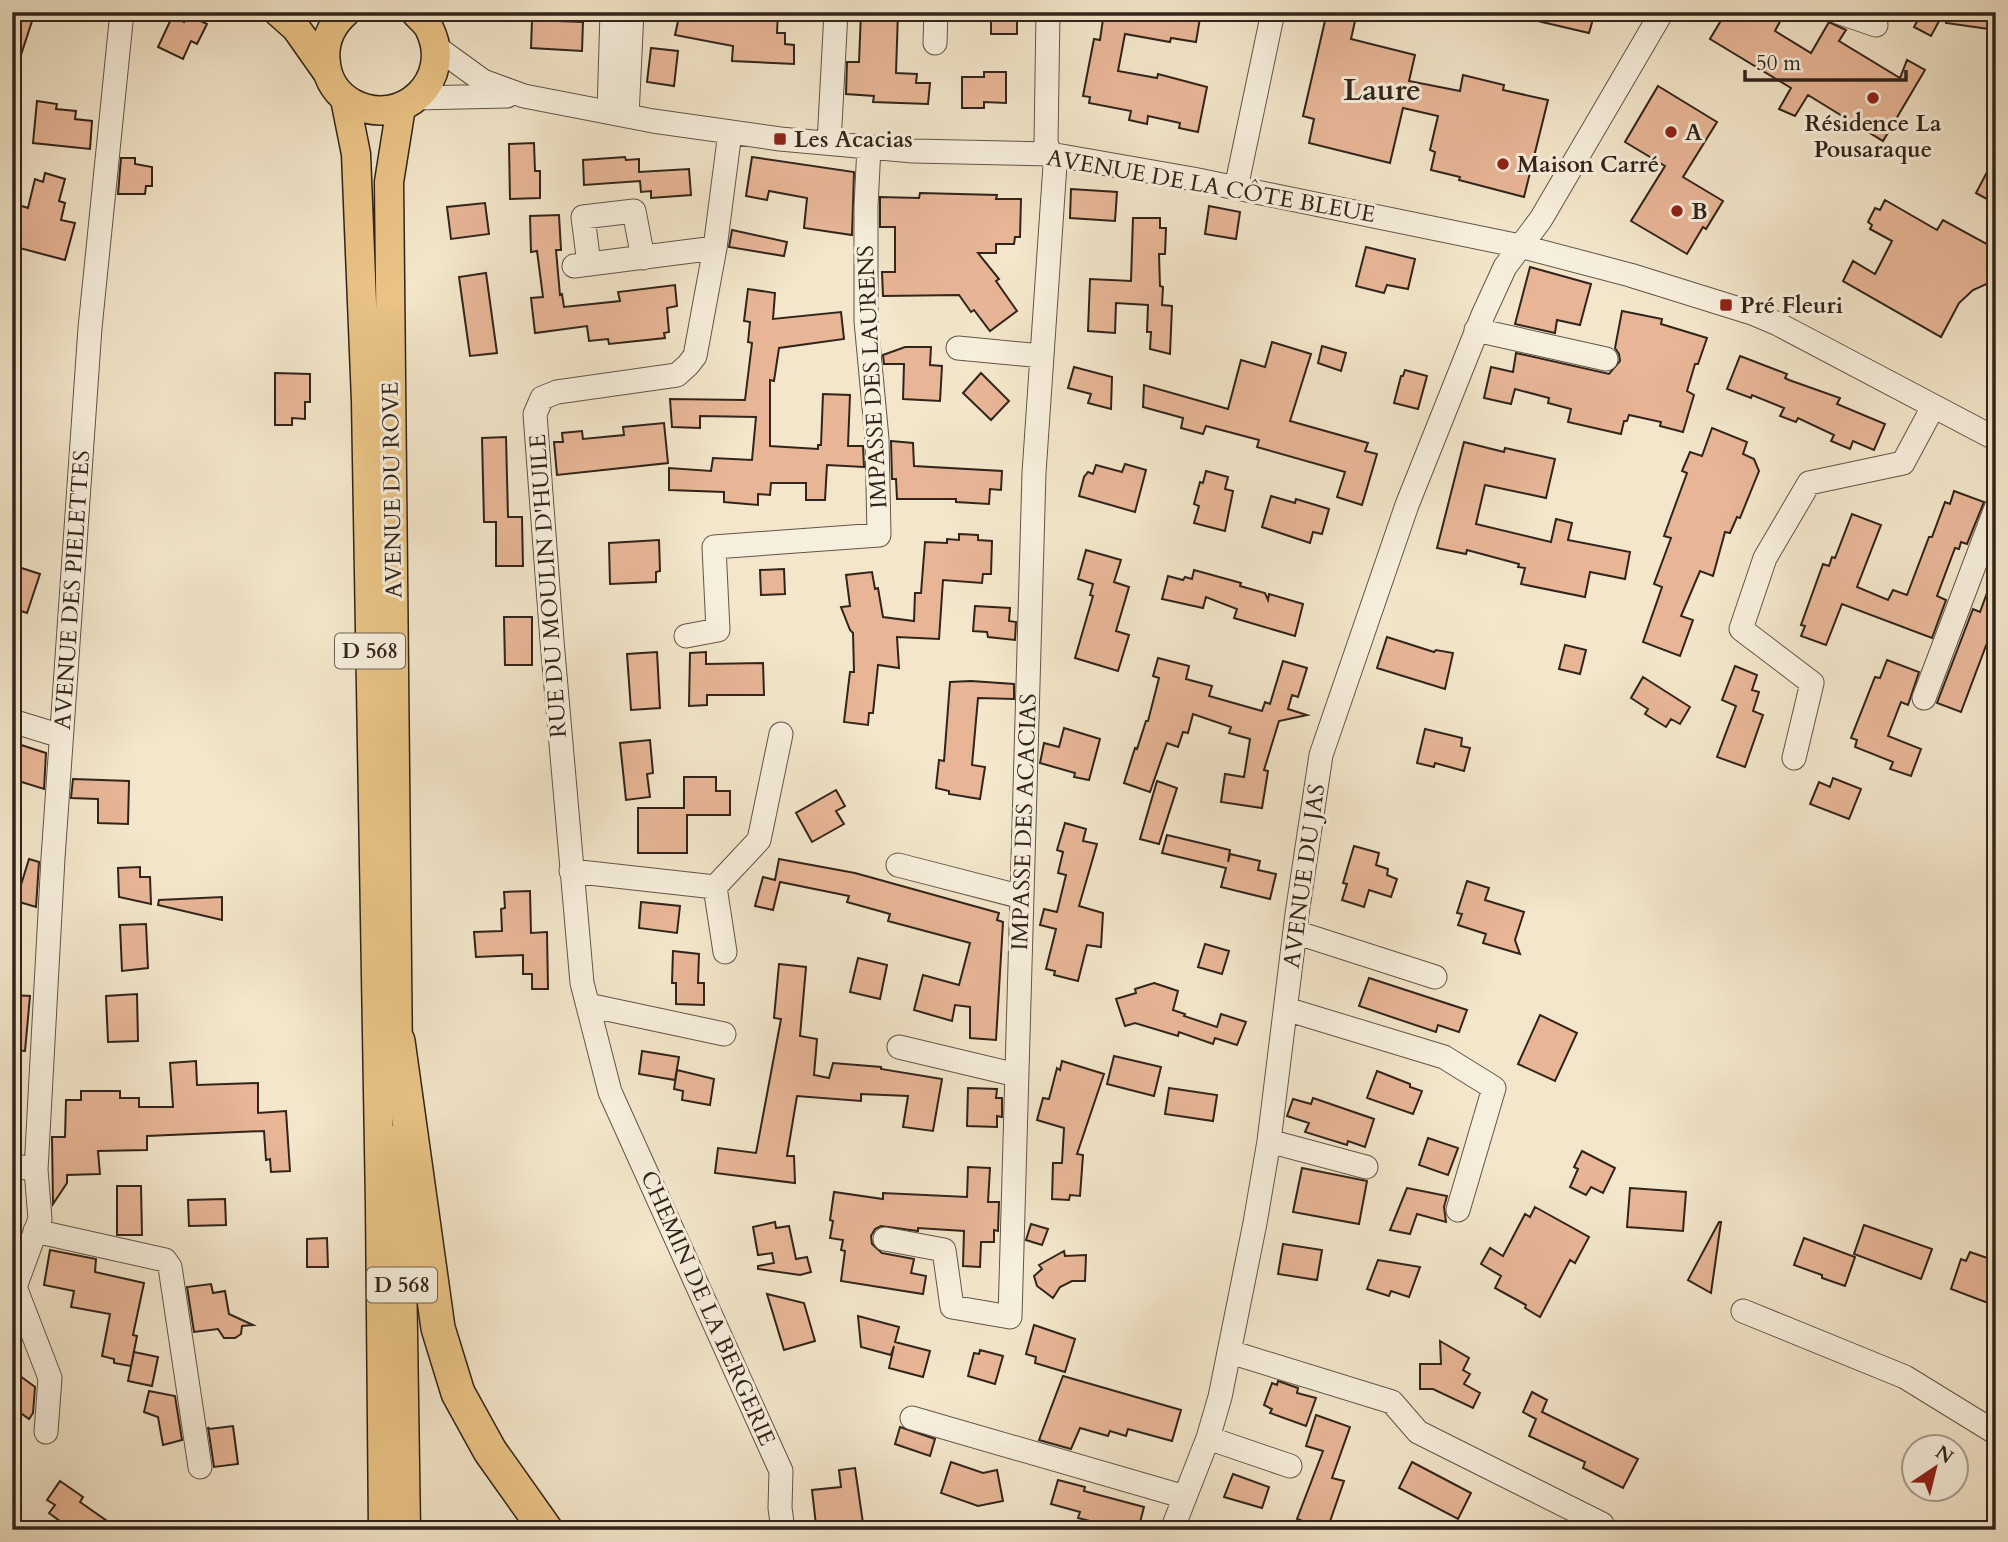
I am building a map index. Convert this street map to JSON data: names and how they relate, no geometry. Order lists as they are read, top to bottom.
{
  "streets": {
    "main road": ["AVENUE DU ROVE", "D 568"],
    "street": [
      "AVENUE DE LA CÔTE BLEUE",
      "IMPASSE DES LAURENS",
      "RUE DU MOULIN D'HUILE",
      "AVENUE DES PIELETTES",
      "IMPASSE DES ACACIAS",
      "AVENUE DU JAS",
      "CHEMIN DE LA BERGERIE"
    ]
  },
  "crossings": [
    ["AVENUE DE LA CÔTE BLEUE", "IMPASSE DES LAURENS"],
    ["AVENUE DE LA CÔTE BLEUE", "AVENUE DU ROVE"],
    ["AVENUE DE LA CÔTE BLEUE", "RUE DU MOULIN D'HUILE"],
    ["AVENUE DE LA CÔTE BLEUE", "IMPASSE DES ACACIAS"],
    ["AVENUE DE LA CÔTE BLEUE", "AVENUE DU JAS"],
    ["AVENUE DU ROVE", "D 568"],
    ["RUE DU MOULIN D'HUILE", "CHEMIN DE LA BERGERIE"]
  ],
  "districts": ["Laure"],
  "places": {
    "other": [
      "Résidence La Pousaraque",
      "A",
      "Maison Carré",
      "B"
    ],
    "transit": ["Les Acacias", "Pré Fleuri"]
  },
  "scale_bar": "50 m",
  "north": "top right"
}
